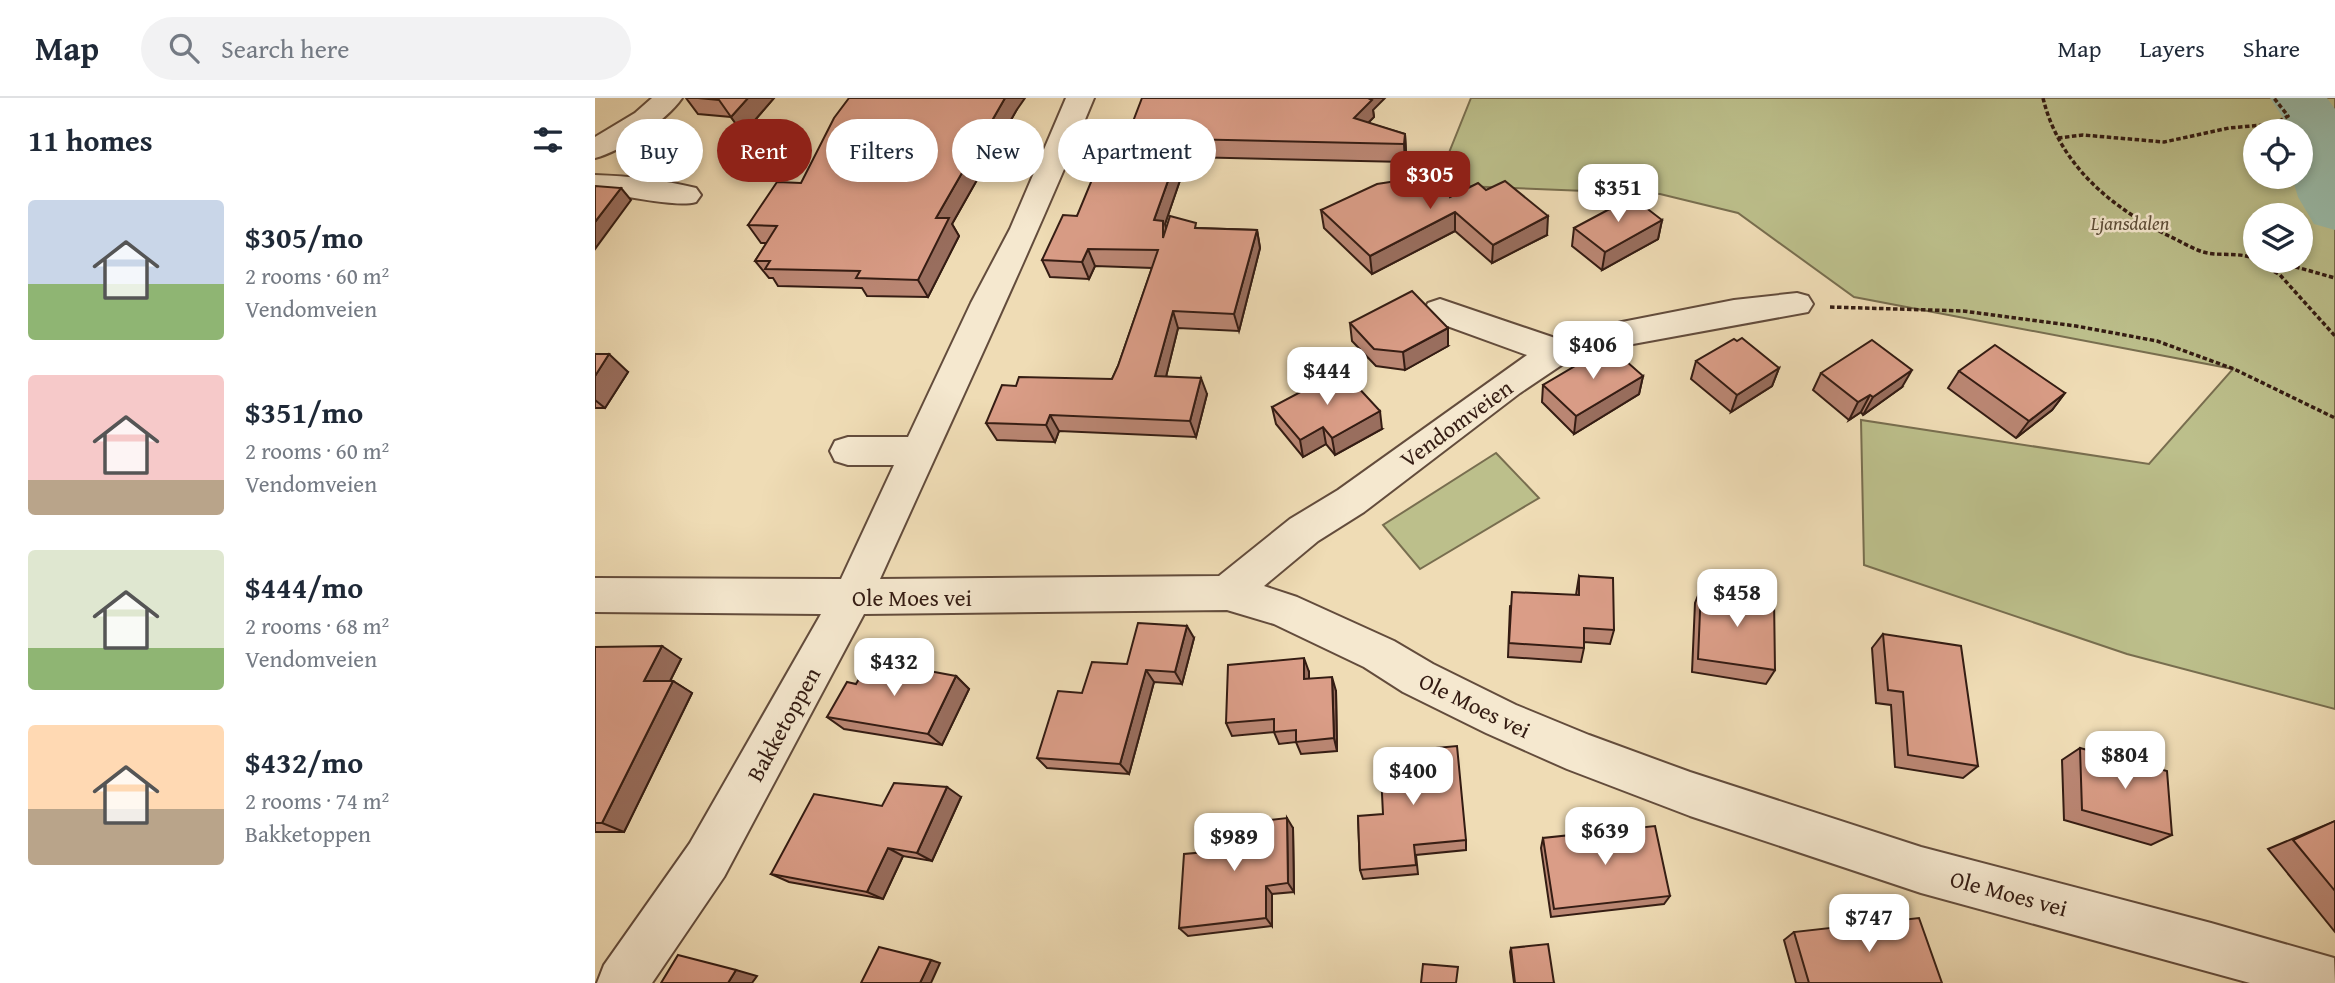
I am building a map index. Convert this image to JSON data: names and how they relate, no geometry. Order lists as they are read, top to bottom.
{
  "streets": {
    "street": ["Vendomveien", "Ole Moes vei", "Bakketoppen"]
  },
  "crossings": [
    ["Vendomveien", "Ole Moes vei"],
    ["Ole Moes vei", "Bakketoppen"]
  ],
  "parks": ["Ljansdalen"],
  "page": {
    "header": "Map",
    "search": "Search here",
    "nav": ["Map", "Layers", "Share"],
    "heading": "11 homes",
    "chip": [
      "Buy",
      "Rent",
      "Filters",
      "New",
      "Apartment"
    ],
    "price": [
      "$305",
      "$351",
      "$406",
      "$444",
      "$458",
      "$432",
      "$804",
      "$400",
      "$639",
      "$989",
      "$747"
    ],
    "list": [
      {
        "name": "$305/mo",
        "note": "2 rooms · 60 m² · Vendomveien"
      },
      {
        "name": "$351/mo",
        "note": "2 rooms · 60 m² · Vendomveien"
      },
      {
        "name": "$444/mo",
        "note": "2 rooms · 68 m² · Vendomveien"
      },
      {
        "name": "$432/mo",
        "note": "2 rooms · 74 m² · Bakketoppen"
      }
    ]
  }
}
